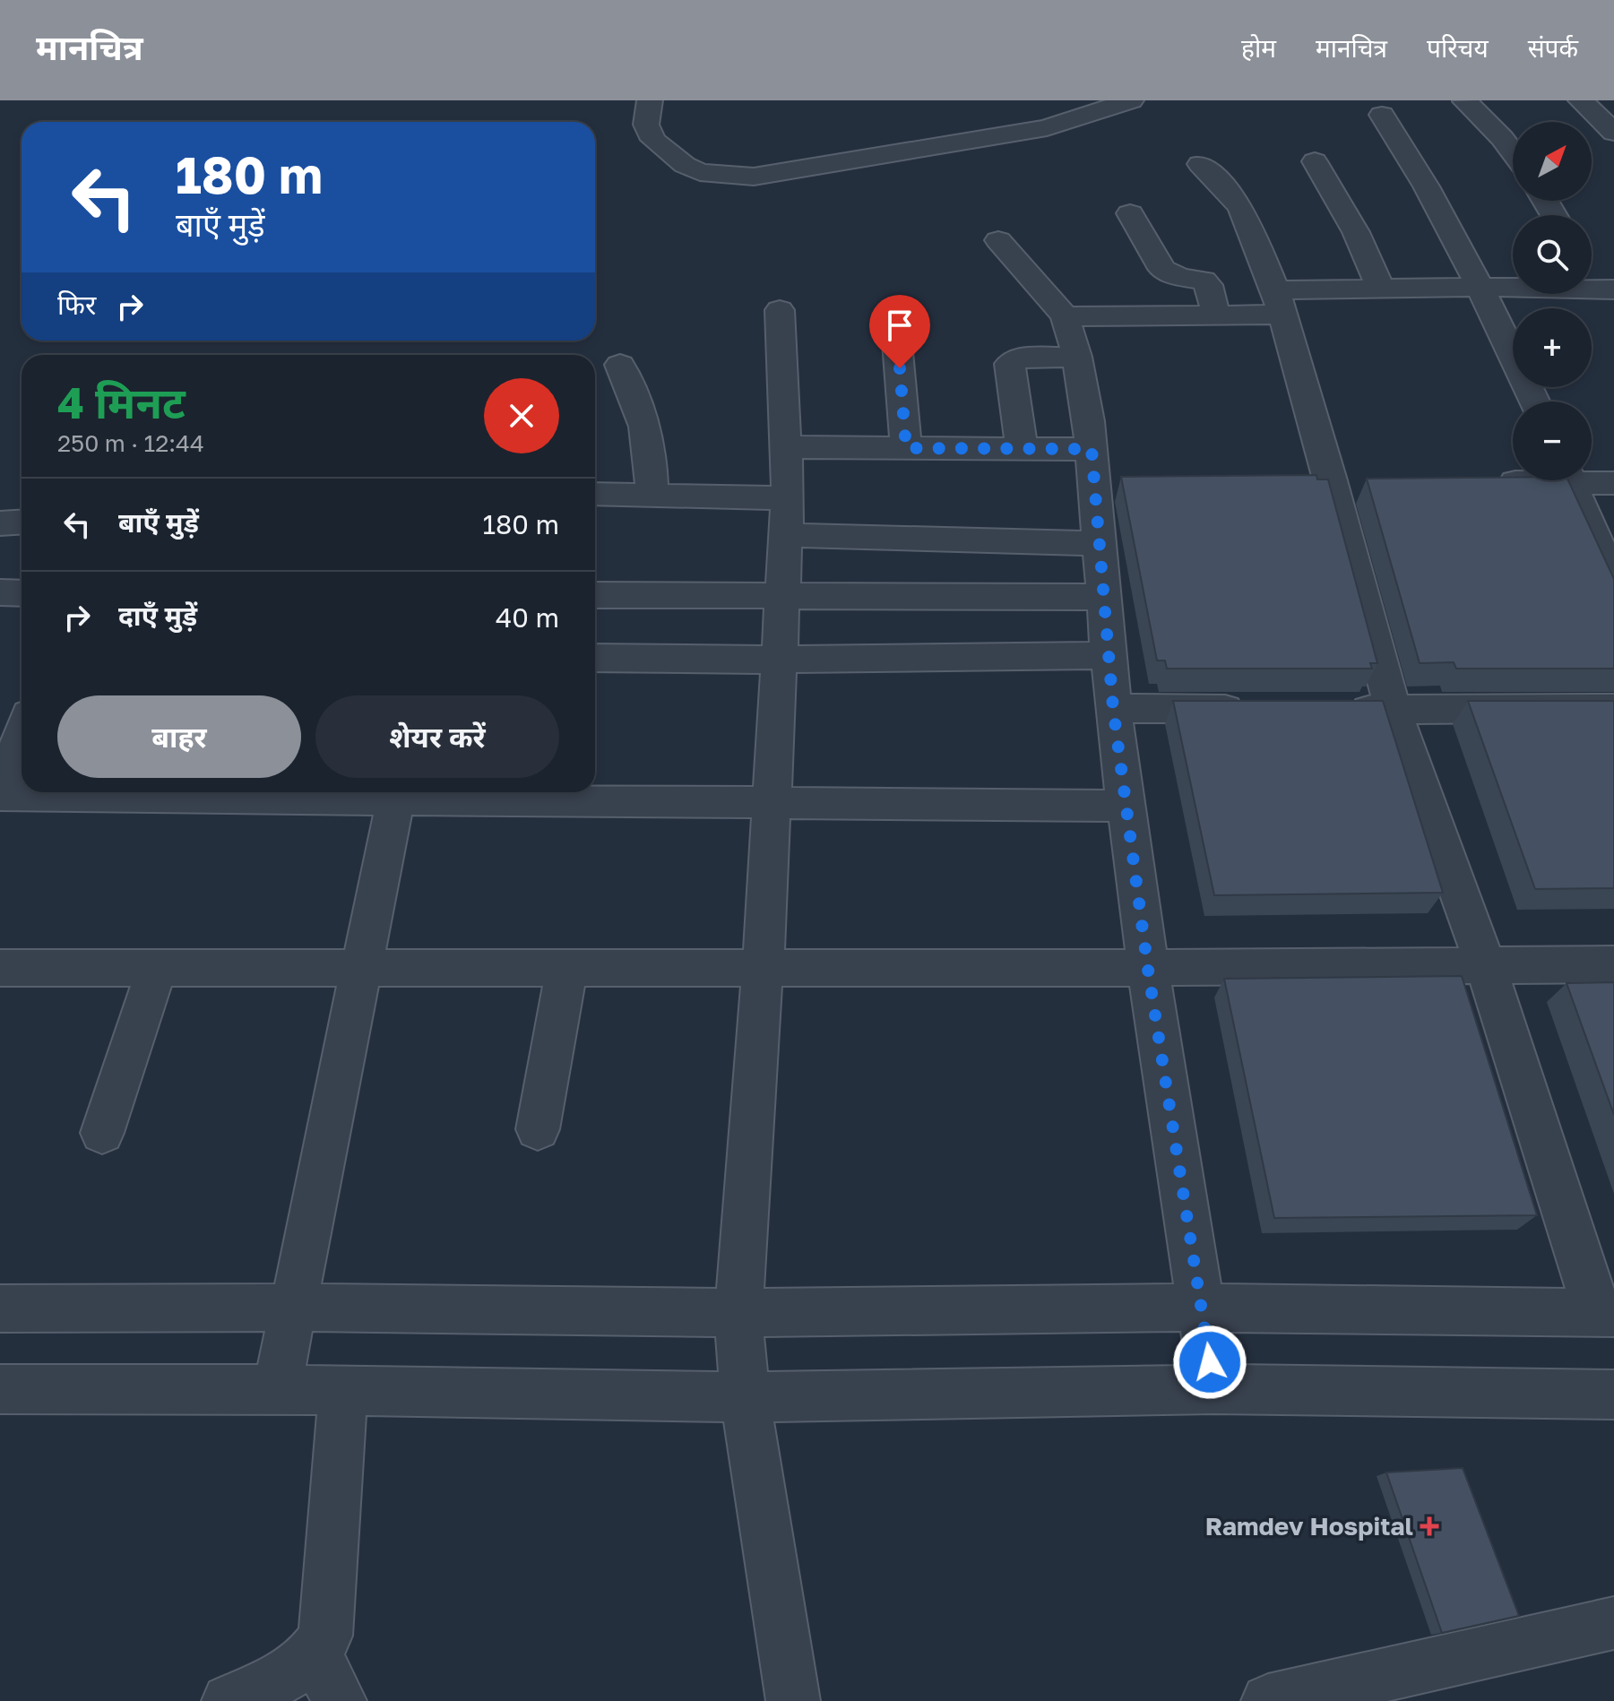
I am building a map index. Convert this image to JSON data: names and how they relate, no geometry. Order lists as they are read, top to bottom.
{
  "places": {
    "health": ["Ramdev Hospital"]
  },
  "north": "top right",
  "page": {
    "header": "मानचित्र",
    "nav": [
      "होम",
      "मानचित्र",
      "परिचय",
      "संपर्क"
    ],
    "map_buttons": ["+", "−"],
    "turn": ["180 m", "बाएँ मुड़ें"],
    "then": "फिर",
    "heading": ["4 मिनट", "250 m · 12:44"],
    "list": [
      {
        "name": "बाएँ मुड़ें",
        "value": "180 m"
      },
      {
        "name": "दाएँ मुड़ें",
        "value": "40 m"
      }
    ],
    "buttons": ["बाहर", "शेयर करें"]
  }
}
